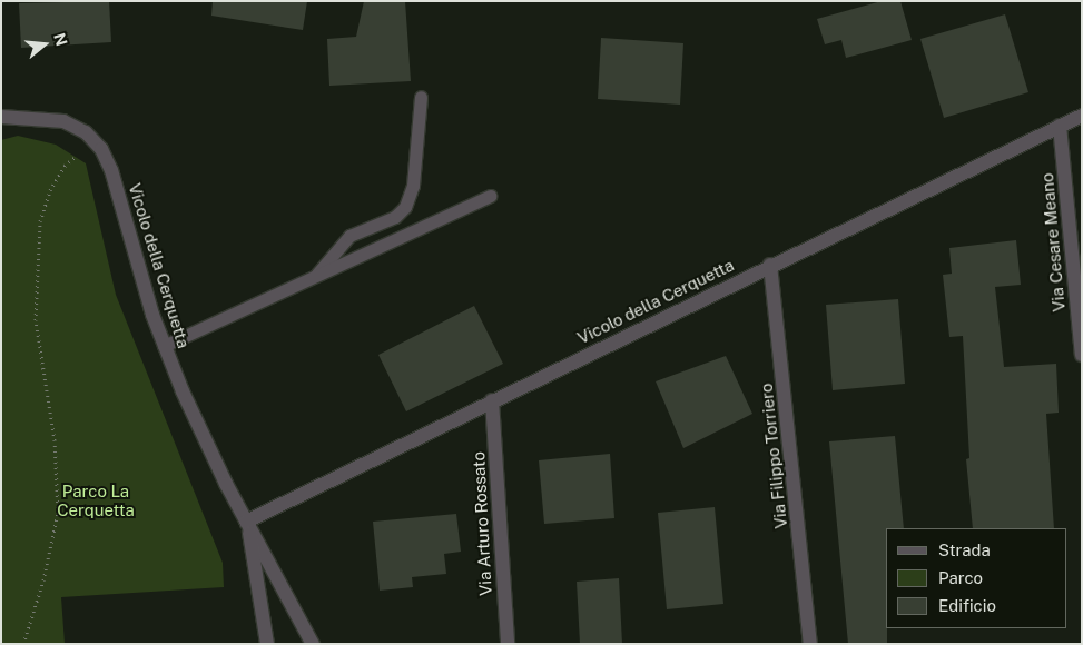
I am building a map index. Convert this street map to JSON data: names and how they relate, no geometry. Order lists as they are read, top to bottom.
{
  "streets": {
    "street": [
      "Via Cesare Meano",
      "Vicolo della Cerquetta",
      "Via Filippo Torriero",
      "Via Arturo Rossato"
    ]
  },
  "crossings": [
    ["Via Cesare Meano", "Vicolo della Cerquetta"],
    ["Vicolo della Cerquetta", "Via Filippo Torriero"],
    ["Vicolo della Cerquetta", "Via Arturo Rossato"]
  ],
  "parks": ["Parco La Cerquetta"],
  "legend": ["Strada", "Parco", "Edificio"],
  "north": "right"
}
